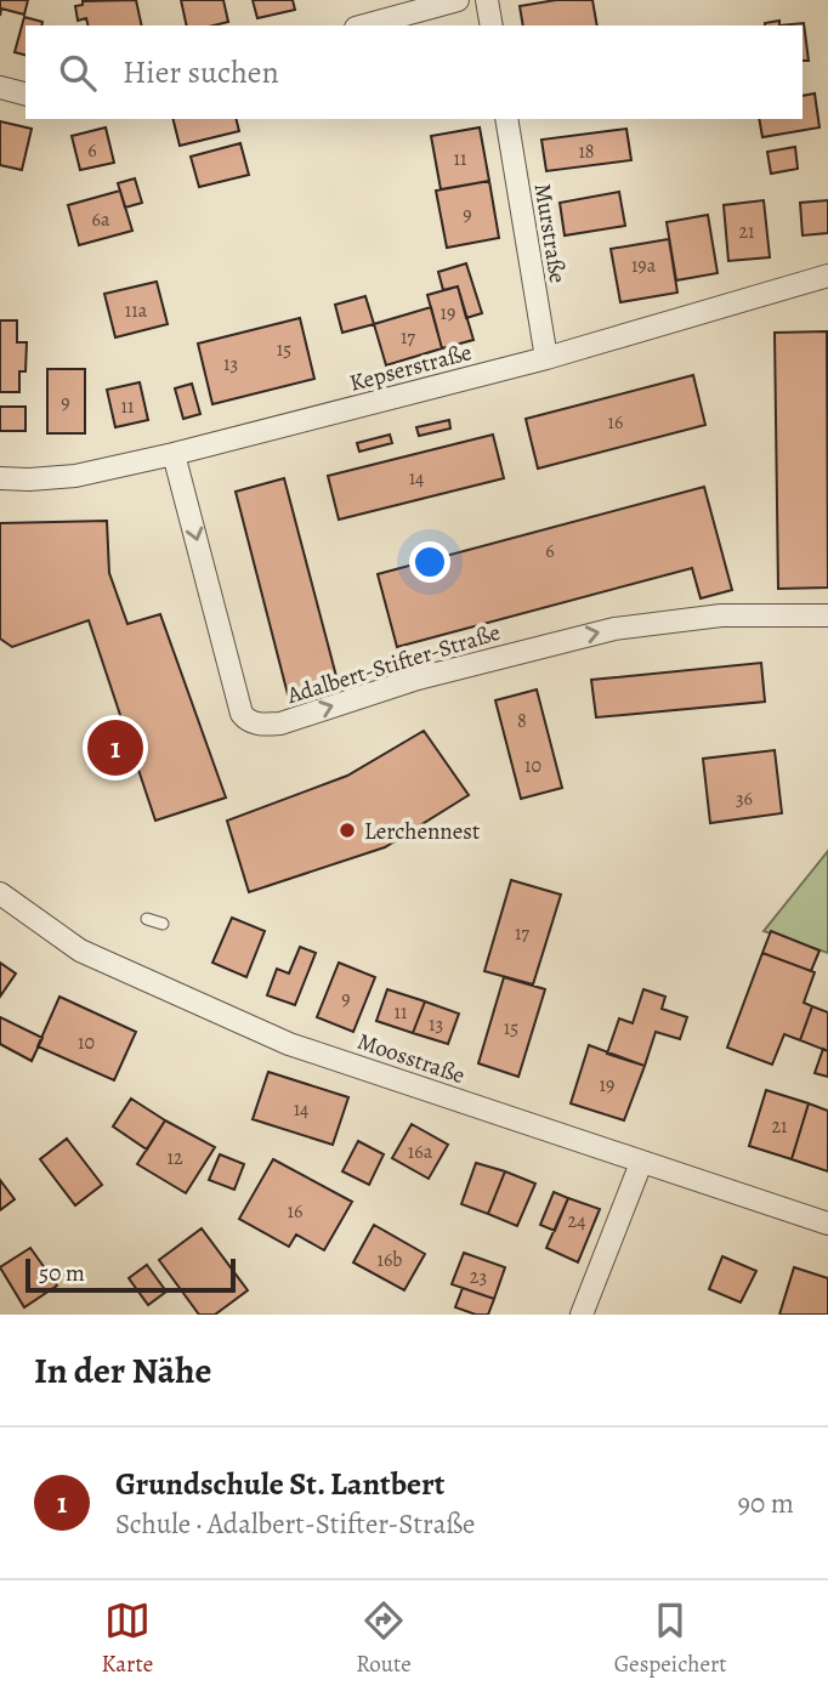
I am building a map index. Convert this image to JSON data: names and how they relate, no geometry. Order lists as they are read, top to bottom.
{
  "streets": {
    "street": [
      "Murstraße",
      "Kepserstraße",
      "Adalbert-Stifter-Straße",
      "Moosstraße"
    ]
  },
  "crossings": [
    ["Murstraße", "Kepserstraße"],
    ["Kepserstraße", "Adalbert-Stifter-Straße"]
  ],
  "places": ["Lerchennest"],
  "house_numbers": [
    "6",
    "18",
    "11",
    "9",
    "6a",
    "21",
    "19a",
    "11a",
    "19",
    "17",
    "15",
    "13",
    "9",
    "11",
    "16",
    "14",
    "6",
    "8",
    "10",
    "36",
    "17",
    "9",
    "11",
    "13",
    "15",
    "10",
    "19",
    "14",
    "21",
    "16a",
    "12",
    "16",
    "24",
    "16b",
    "23"
  ],
  "scale_bar": "50 m",
  "page": {
    "search": "Hier suchen",
    "pins": "1",
    "scale": "50 m",
    "heading": "In der Nähe",
    "list": [
      {
        "mark": "1",
        "name": "Grundschule St. Lantbert",
        "note": "Schule · Adalbert-Stifter-Straße",
        "value": "90 m"
      }
    ],
    "nav": ["Karte", "Route", "Gespeichert"]
  }
}
